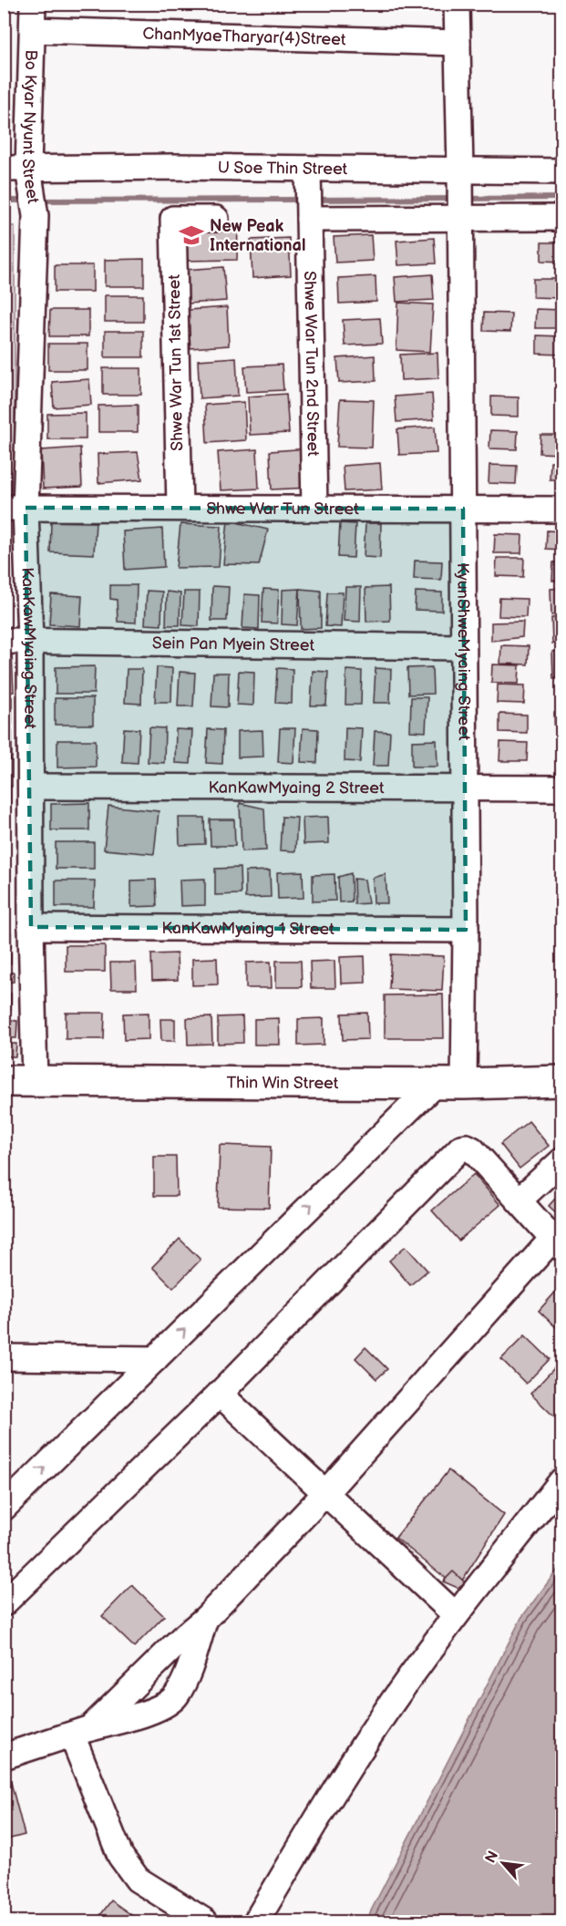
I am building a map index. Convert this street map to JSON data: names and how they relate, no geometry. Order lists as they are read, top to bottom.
{
  "streets": {
    "main road": ["Thin Win Street"],
    "street": [
      "ChanMyaeTharyar(4)Street",
      "Bo Kyar Nyunt Street",
      "U Soe Thin Street",
      "Shwe War Tun 1st Street",
      "Shwe War Tun 2nd Street",
      "Shwe War Tun Street",
      "Sein Pan Myein Street",
      "KanKawMyaing Street",
      "KyunShweMyaing Street",
      "KanKawMyaing 2 Street",
      "KanKawMyaing 1 Street"
    ]
  },
  "crossings": [
    ["ChanMyaeTharyar(4)Street", "Bo Kyar Nyunt Street"],
    ["ChanMyaeTharyar(4)Street", "KyunShweMyaing Street"],
    ["Bo Kyar Nyunt Street", "U Soe Thin Street"],
    ["Bo Kyar Nyunt Street", "KanKawMyaing Street"],
    ["U Soe Thin Street", "Shwe War Tun 2nd Street"],
    ["U Soe Thin Street", "KyunShweMyaing Street"],
    ["Shwe War Tun 1st Street", "Shwe War Tun Street"],
    ["Shwe War Tun 2nd Street", "Shwe War Tun Street"],
    ["Shwe War Tun Street", "KanKawMyaing Street"],
    ["Shwe War Tun Street", "KyunShweMyaing Street"],
    ["Sein Pan Myein Street", "KanKawMyaing Street"],
    ["Sein Pan Myein Street", "KyunShweMyaing Street"],
    ["KanKawMyaing Street", "KanKawMyaing 2 Street"],
    ["KanKawMyaing Street", "KanKawMyaing 1 Street"],
    ["KanKawMyaing Street", "Thin Win Street"],
    ["KyunShweMyaing Street", "KanKawMyaing 2 Street"],
    ["KyunShweMyaing Street", "KanKawMyaing 1 Street"],
    ["KyunShweMyaing Street", "Thin Win Street"]
  ],
  "places": {
    "school or university": ["New Peak International"]
  },
  "north": "top left"
}
